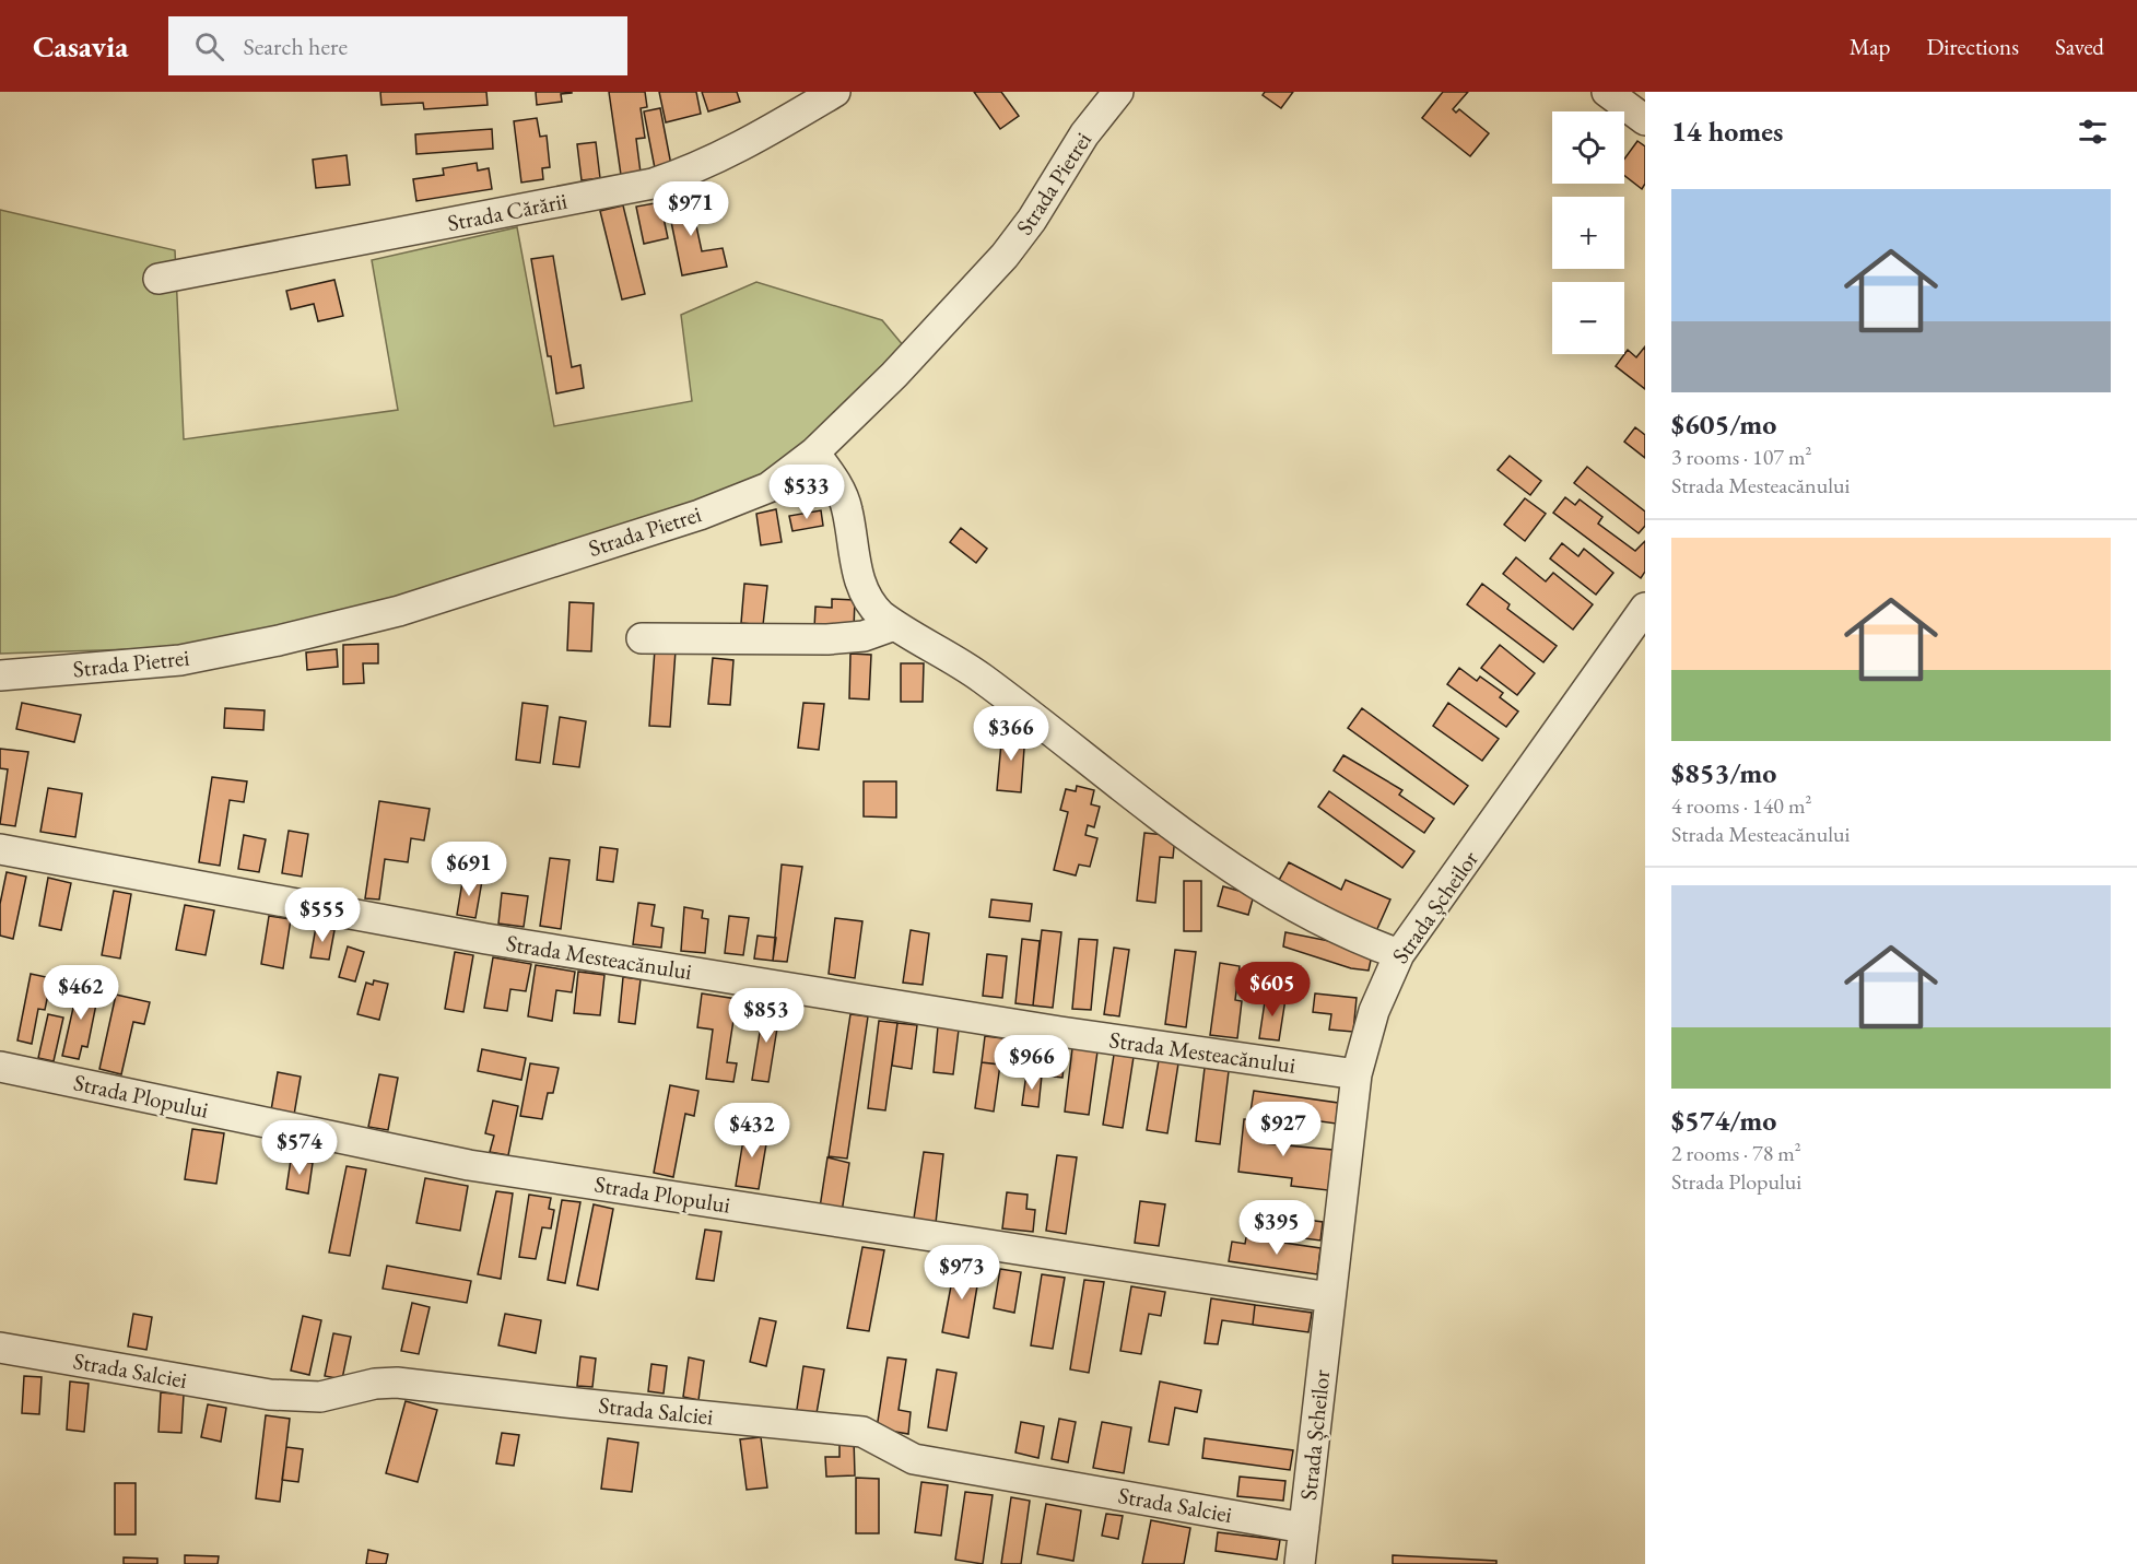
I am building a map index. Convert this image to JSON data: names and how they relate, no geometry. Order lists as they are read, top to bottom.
{
  "streets": {
    "street": [
      "Strada Pietrei",
      "Strada Cărării",
      "Strada Șcheilor",
      "Strada Mesteacănului",
      "Strada Plopului",
      "Strada Salciei"
    ]
  },
  "crossings": [
    ["Strada Șcheilor", "Strada Mesteacănului"],
    ["Strada Șcheilor", "Strada Plopului"],
    ["Strada Șcheilor", "Strada Salciei"]
  ],
  "page": {
    "header": "Casavia",
    "search": "Search here",
    "nav": ["Map", "Directions", "Saved"],
    "heading": "14 homes",
    "map_buttons": ["+", "−"],
    "list": [
      {
        "name": "$605/mo",
        "note": "3 rooms · 107 m² · Strada Mesteacănului"
      },
      {
        "name": "$853/mo",
        "note": "4 rooms · 140 m² · Strada Mesteacănului"
      },
      {
        "name": "$574/mo",
        "note": "2 rooms · 78 m² · Strada Plopului"
      }
    ],
    "price": [
      "$971",
      "$533",
      "$366",
      "$691",
      "$555",
      "$605",
      "$462",
      "$853",
      "$966",
      "$927",
      "$432",
      "$574",
      "$395",
      "$973"
    ]
  }
}
